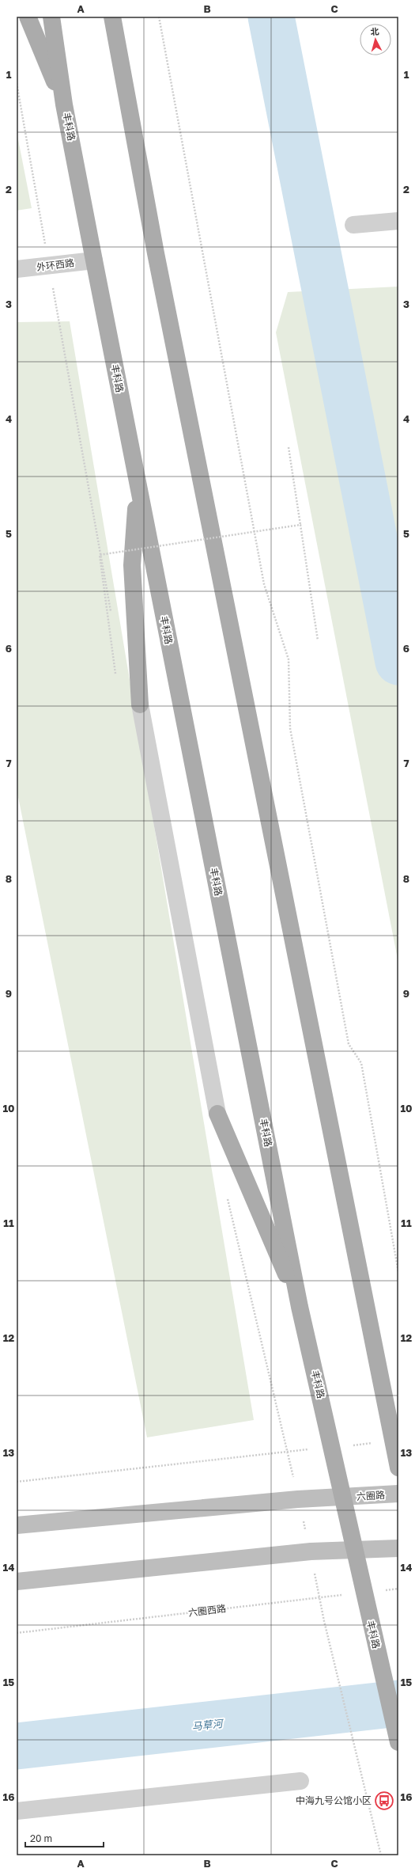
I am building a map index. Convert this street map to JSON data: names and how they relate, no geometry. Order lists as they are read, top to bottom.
{
  "streets": {
    "main road": ["丰科路", "六圈路"],
    "street": ["外环西路"],
    "path": ["六圈西路"]
  },
  "crossings": [
    ["丰科路", "外环西路"],
    ["丰科路", "六圈路"],
    ["丰科路", "六圈西路"]
  ],
  "water": ["马草河"],
  "places": {
    "bus stop": ["中海九号公馆小区"]
  },
  "scale_bar": "20 m",
  "north": "top",
  "grid": {
    "columns": ["A", "B", "C"],
    "rows": [
      "1",
      "2",
      "3",
      "4",
      "5",
      "6",
      "7",
      "8",
      "9",
      "10",
      "11",
      "12",
      "13",
      "14",
      "15",
      "16"
    ]
  }
}
